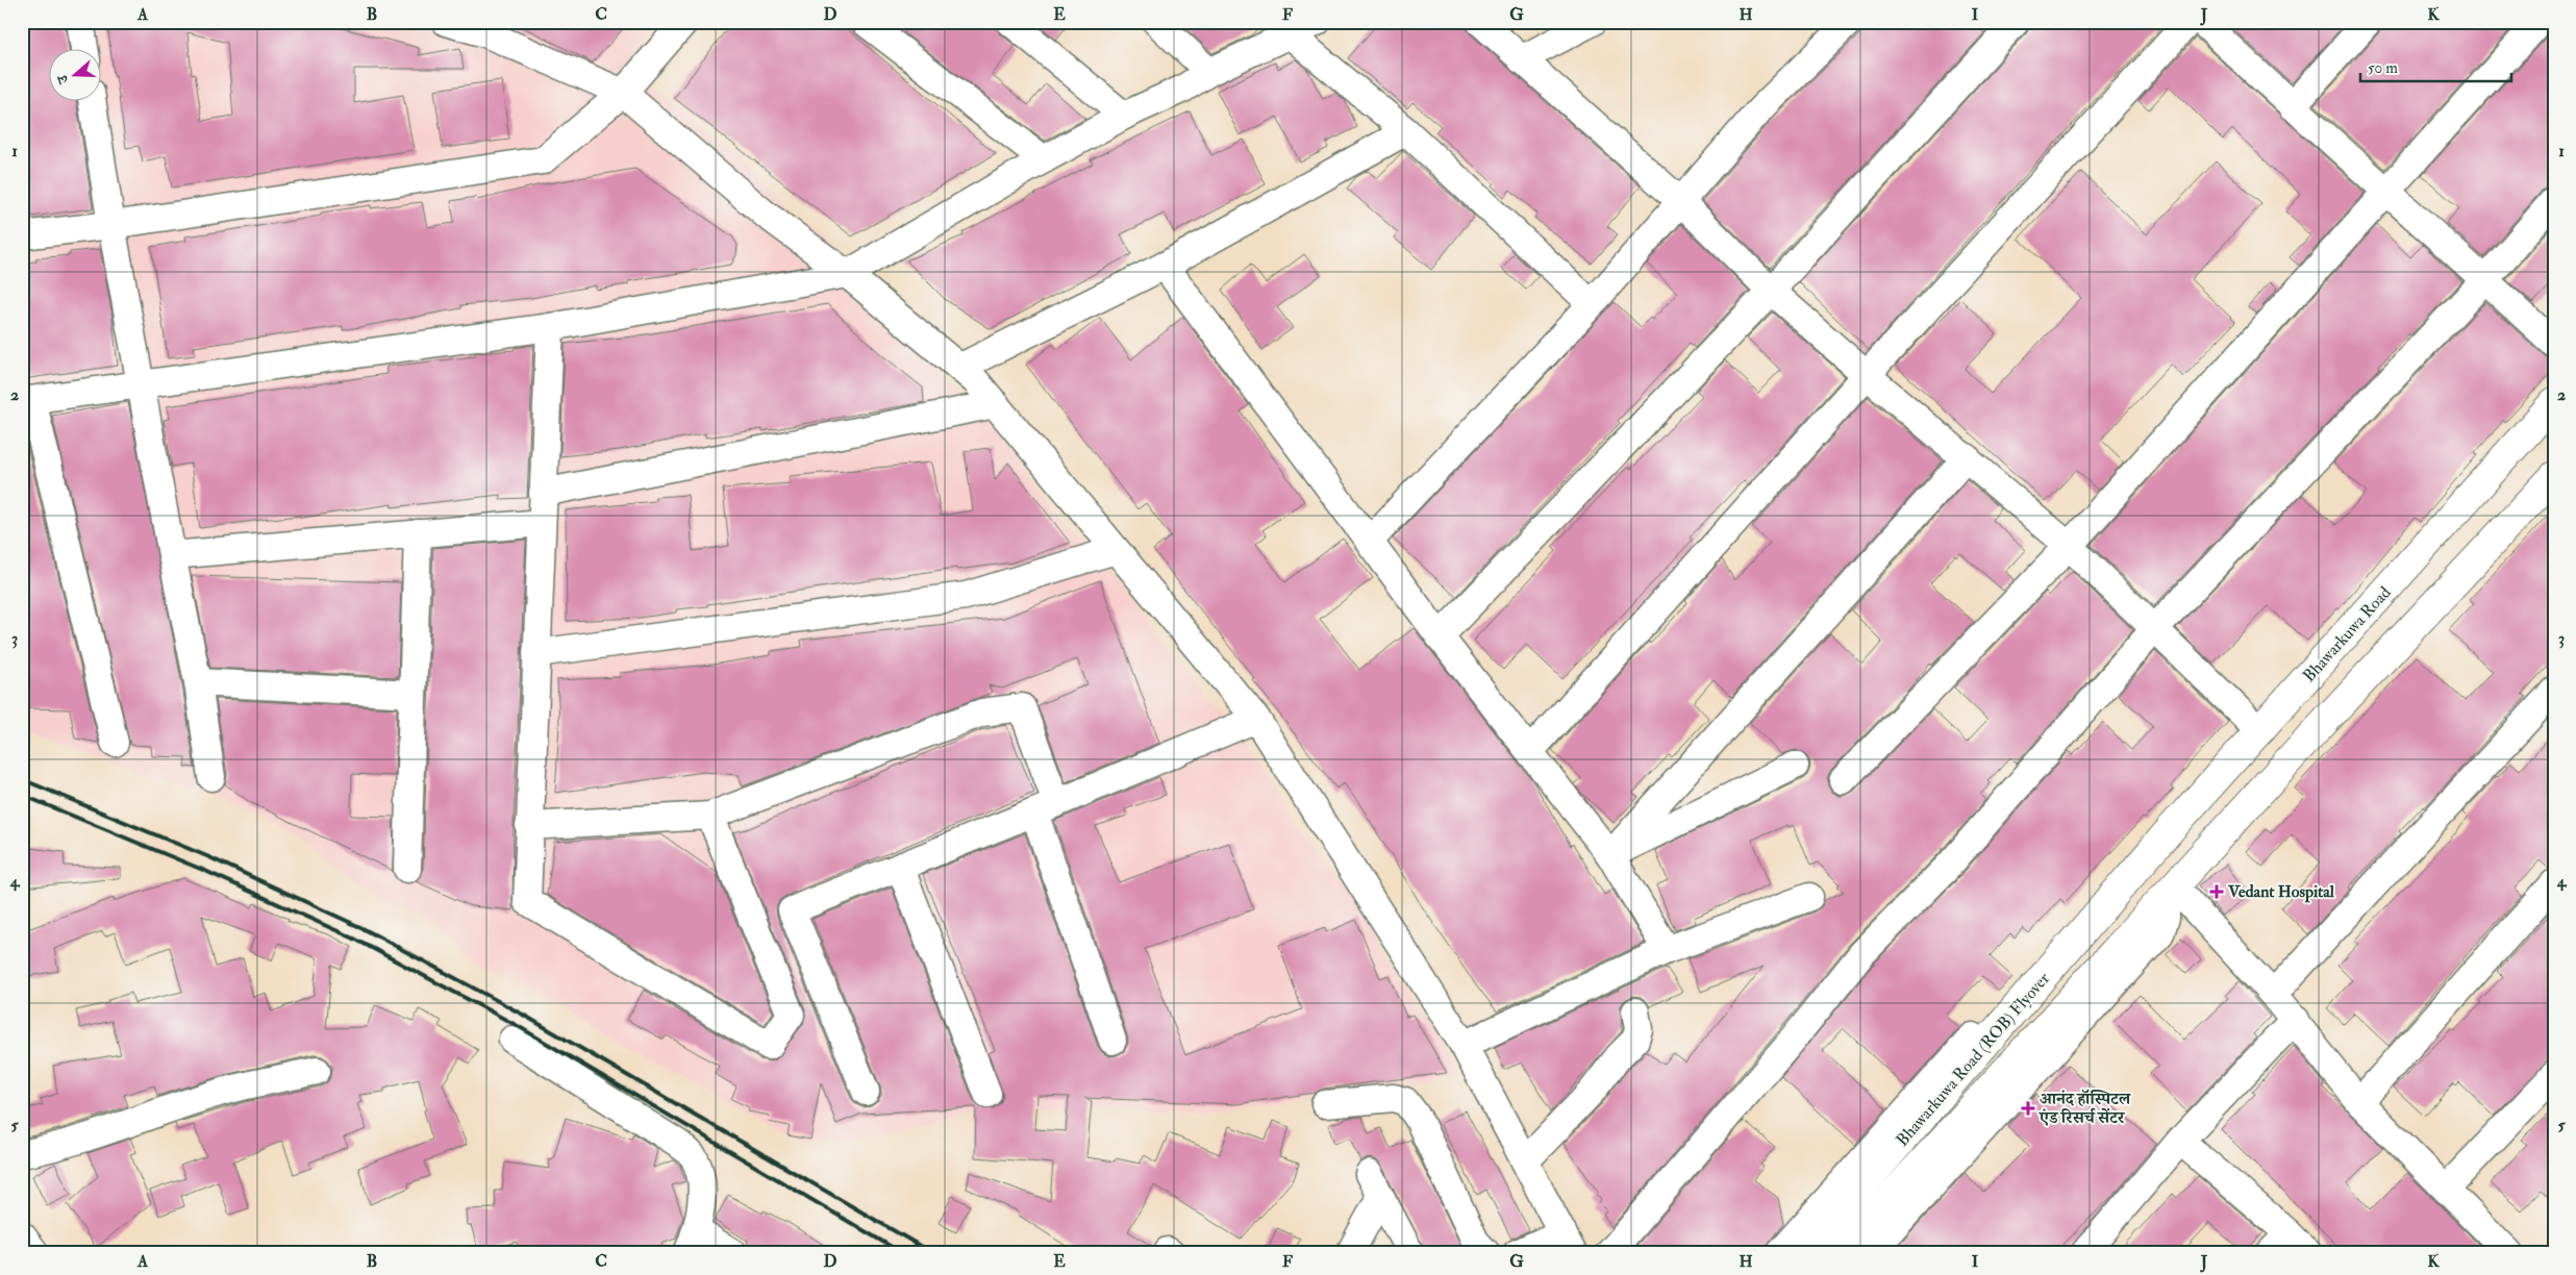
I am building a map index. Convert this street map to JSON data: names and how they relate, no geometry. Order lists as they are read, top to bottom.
{
  "streets": {
    "main road": ["Bhawarkuwa Road", "Bhawarkuwa Road (ROB) Flyover"]
  },
  "crossings": [
    ["Bhawarkuwa Road", "Bhawarkuwa Road (ROB) Flyover"]
  ],
  "places": {
    "health": ["Vedant Hospital", "आनंद हॉस्पिटल एंड रिसर्च सेंटर"]
  },
  "scale_bar": "50 m",
  "north": "left",
  "grid": {
    "columns": [
      "A",
      "B",
      "C",
      "D",
      "E",
      "F",
      "G",
      "H",
      "I",
      "J",
      "K"
    ],
    "rows": [
      "1",
      "2",
      "3",
      "4",
      "5"
    ]
  }
}
